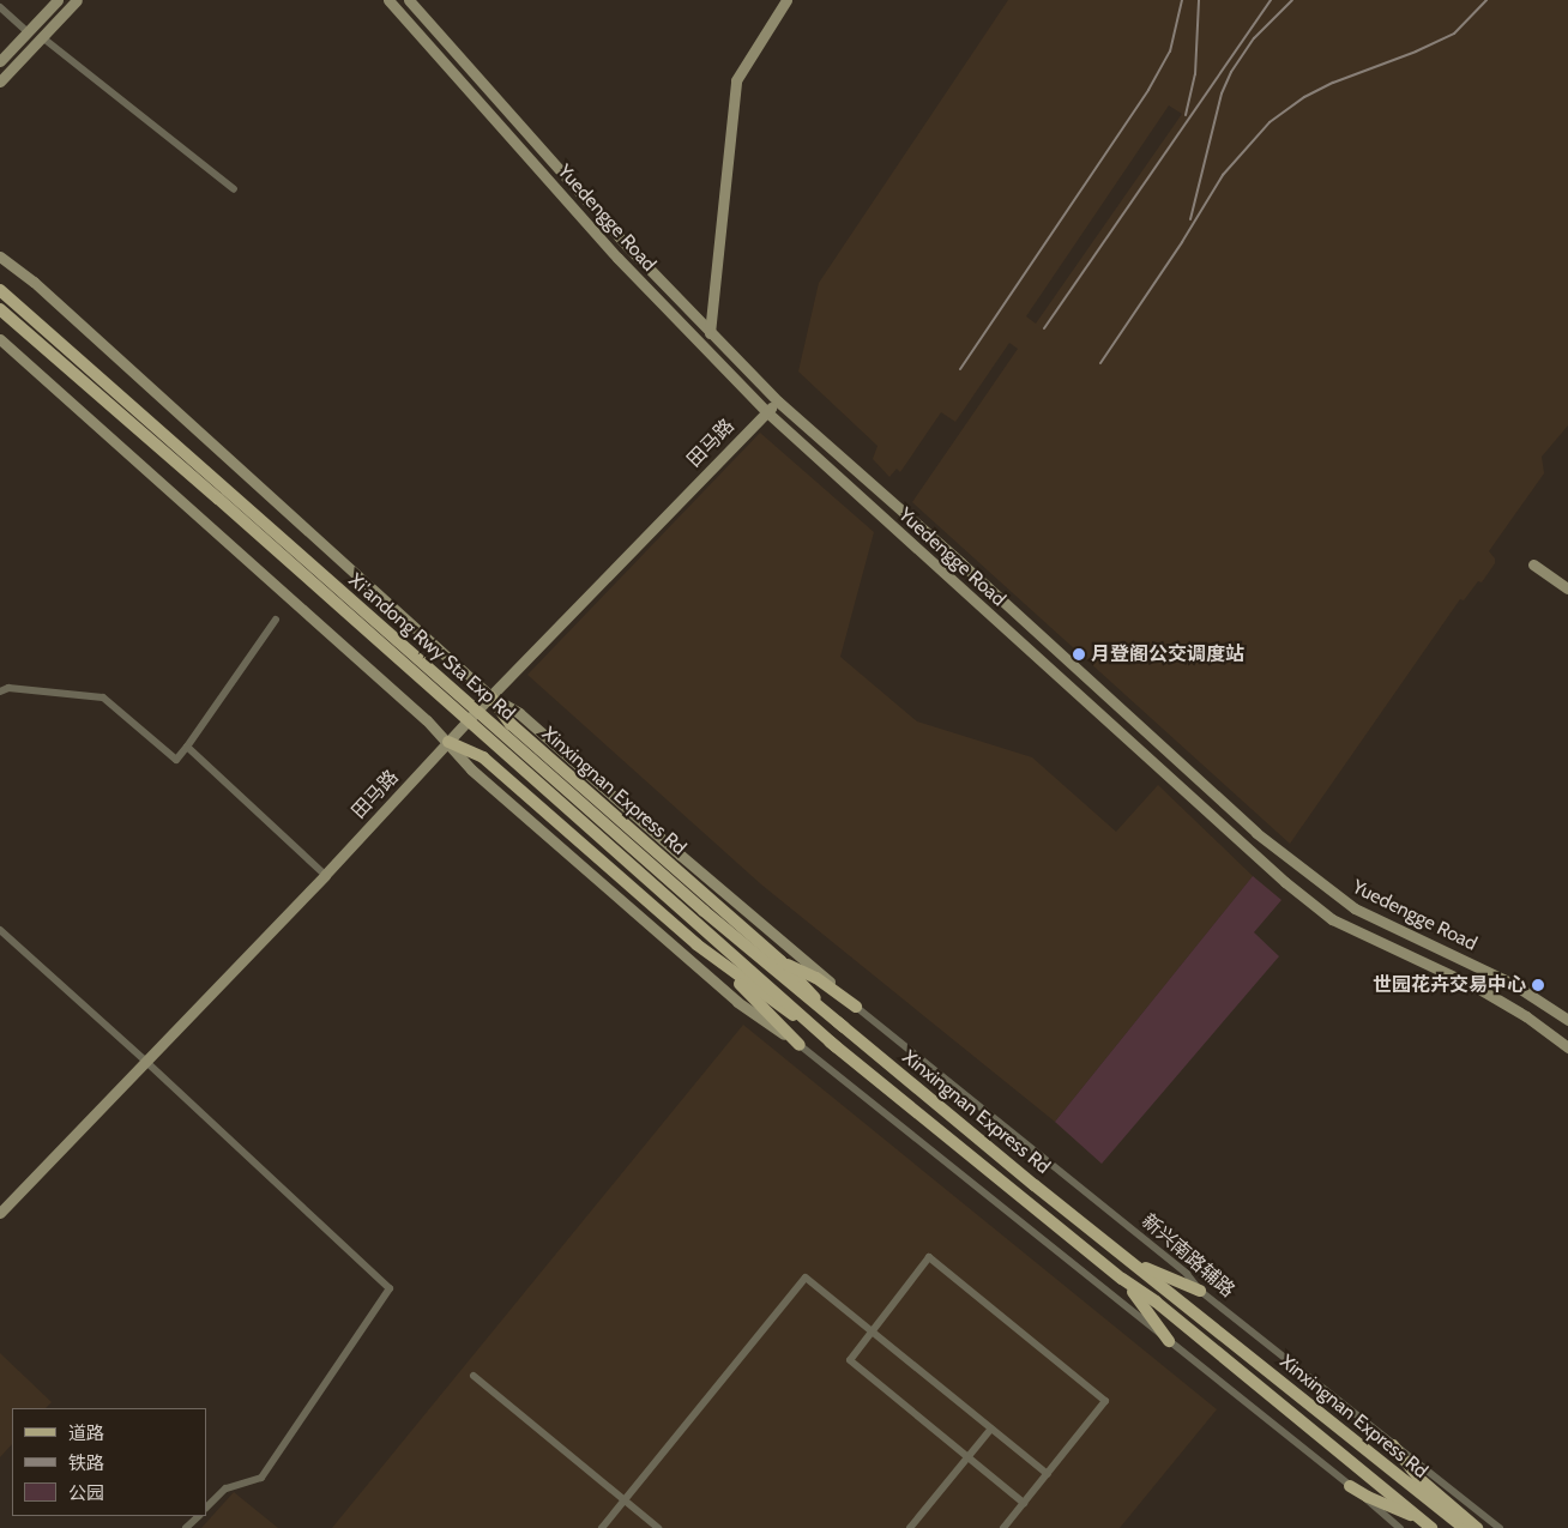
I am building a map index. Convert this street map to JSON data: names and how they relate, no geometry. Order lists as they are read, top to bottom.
{
  "streets": {
    "main road": [
      "Yuedengge Road",
      "田马路",
      "Xi'andong Rwy Sta Exp Rd",
      "Xinxingnan Express Rd"
    ],
    "street": ["新兴南路辅路"]
  },
  "crossings": [
    ["Yuedengge Road", "田马路"],
    ["田马路", "Xinxingnan Express Rd"],
    ["Xi'andong Rwy Sta Exp Rd", "Xinxingnan Express Rd"]
  ],
  "places": ["月登阁公交调度站", "世园花卉交易中心"],
  "legend": ["道路", "铁路", "公园"]
}
